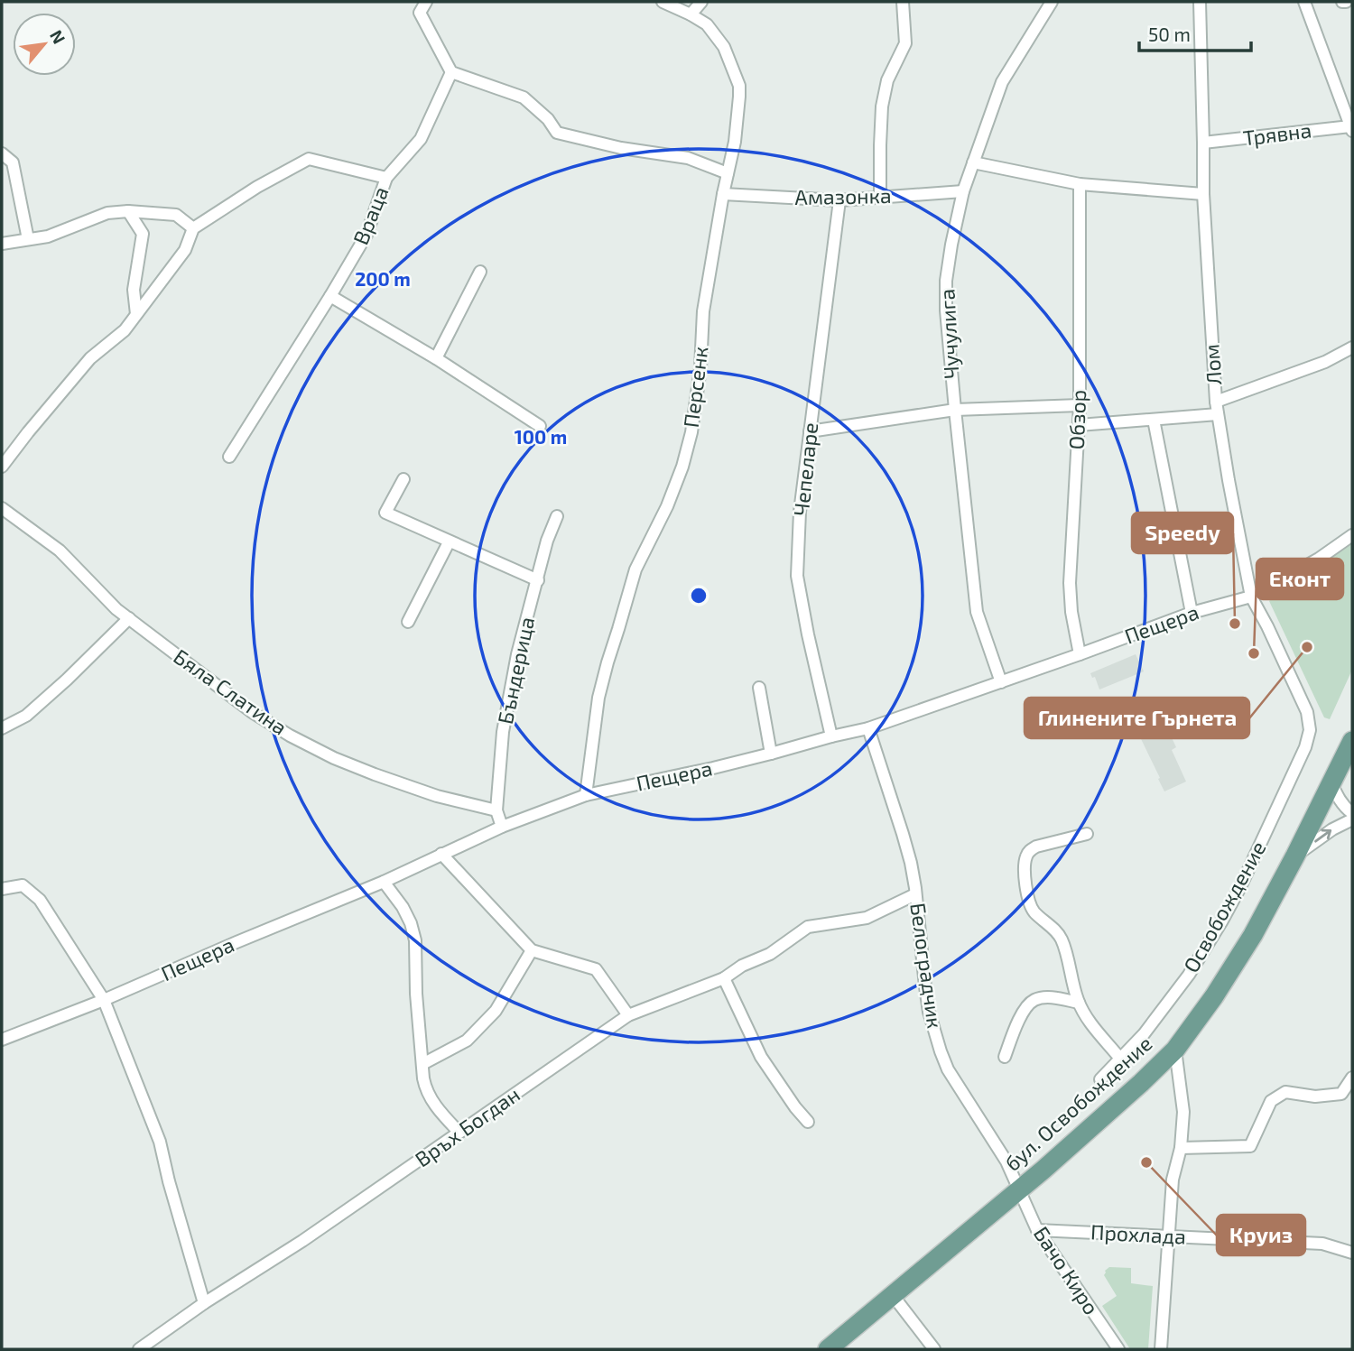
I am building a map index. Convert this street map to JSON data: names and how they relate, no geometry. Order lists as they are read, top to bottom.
{
  "streets": {
    "main road": ["бул. Освобождение"],
    "street": [
      "Трявна",
      "Амазонка",
      "Враца",
      "Чучулига",
      "Лом",
      "Персенк",
      "Обзор",
      "Чепеларе",
      "Пещера",
      "Бъндерица",
      "Бяла Слатина",
      "Освобождение",
      "Белоградчик",
      "Връх Богдан",
      "Прохлада",
      "Бачо Киро"
    ]
  },
  "crossings": [
    ["Трявна", "Лом"],
    ["Амазонка", "Чучулига"],
    ["Амазонка", "Персенк"],
    ["Амазонка", "Чепеларе"],
    ["Чучулига", "Пещера"],
    ["Лом", "Пещера"],
    ["Лом", "Освобождение"],
    ["Персенк", "Пещера"],
    ["Обзор", "Пещера"],
    ["Чепеларе", "Пещера"],
    ["Пещера", "Бъндерица"],
    ["Пещера", "Белоградчик"],
    ["Бъндерица", "Бяла Слатина"],
    ["Белоградчик", "бул. Освобождение"],
    ["Белоградчик", "Връх Богдан"],
    ["Белоградчик", "Бачо Киро"],
    ["бул. Освобождение", "Бачо Киро"],
    ["Прохлада", "Бачо Киро"]
  ],
  "places": [
    "Speedy",
    "Глинените Гърнета",
    "Еконт",
    "Круиз"
  ],
  "scale_bar": "50 m",
  "north": "top right",
  "rings": ["200 m", "100 m"]
}
